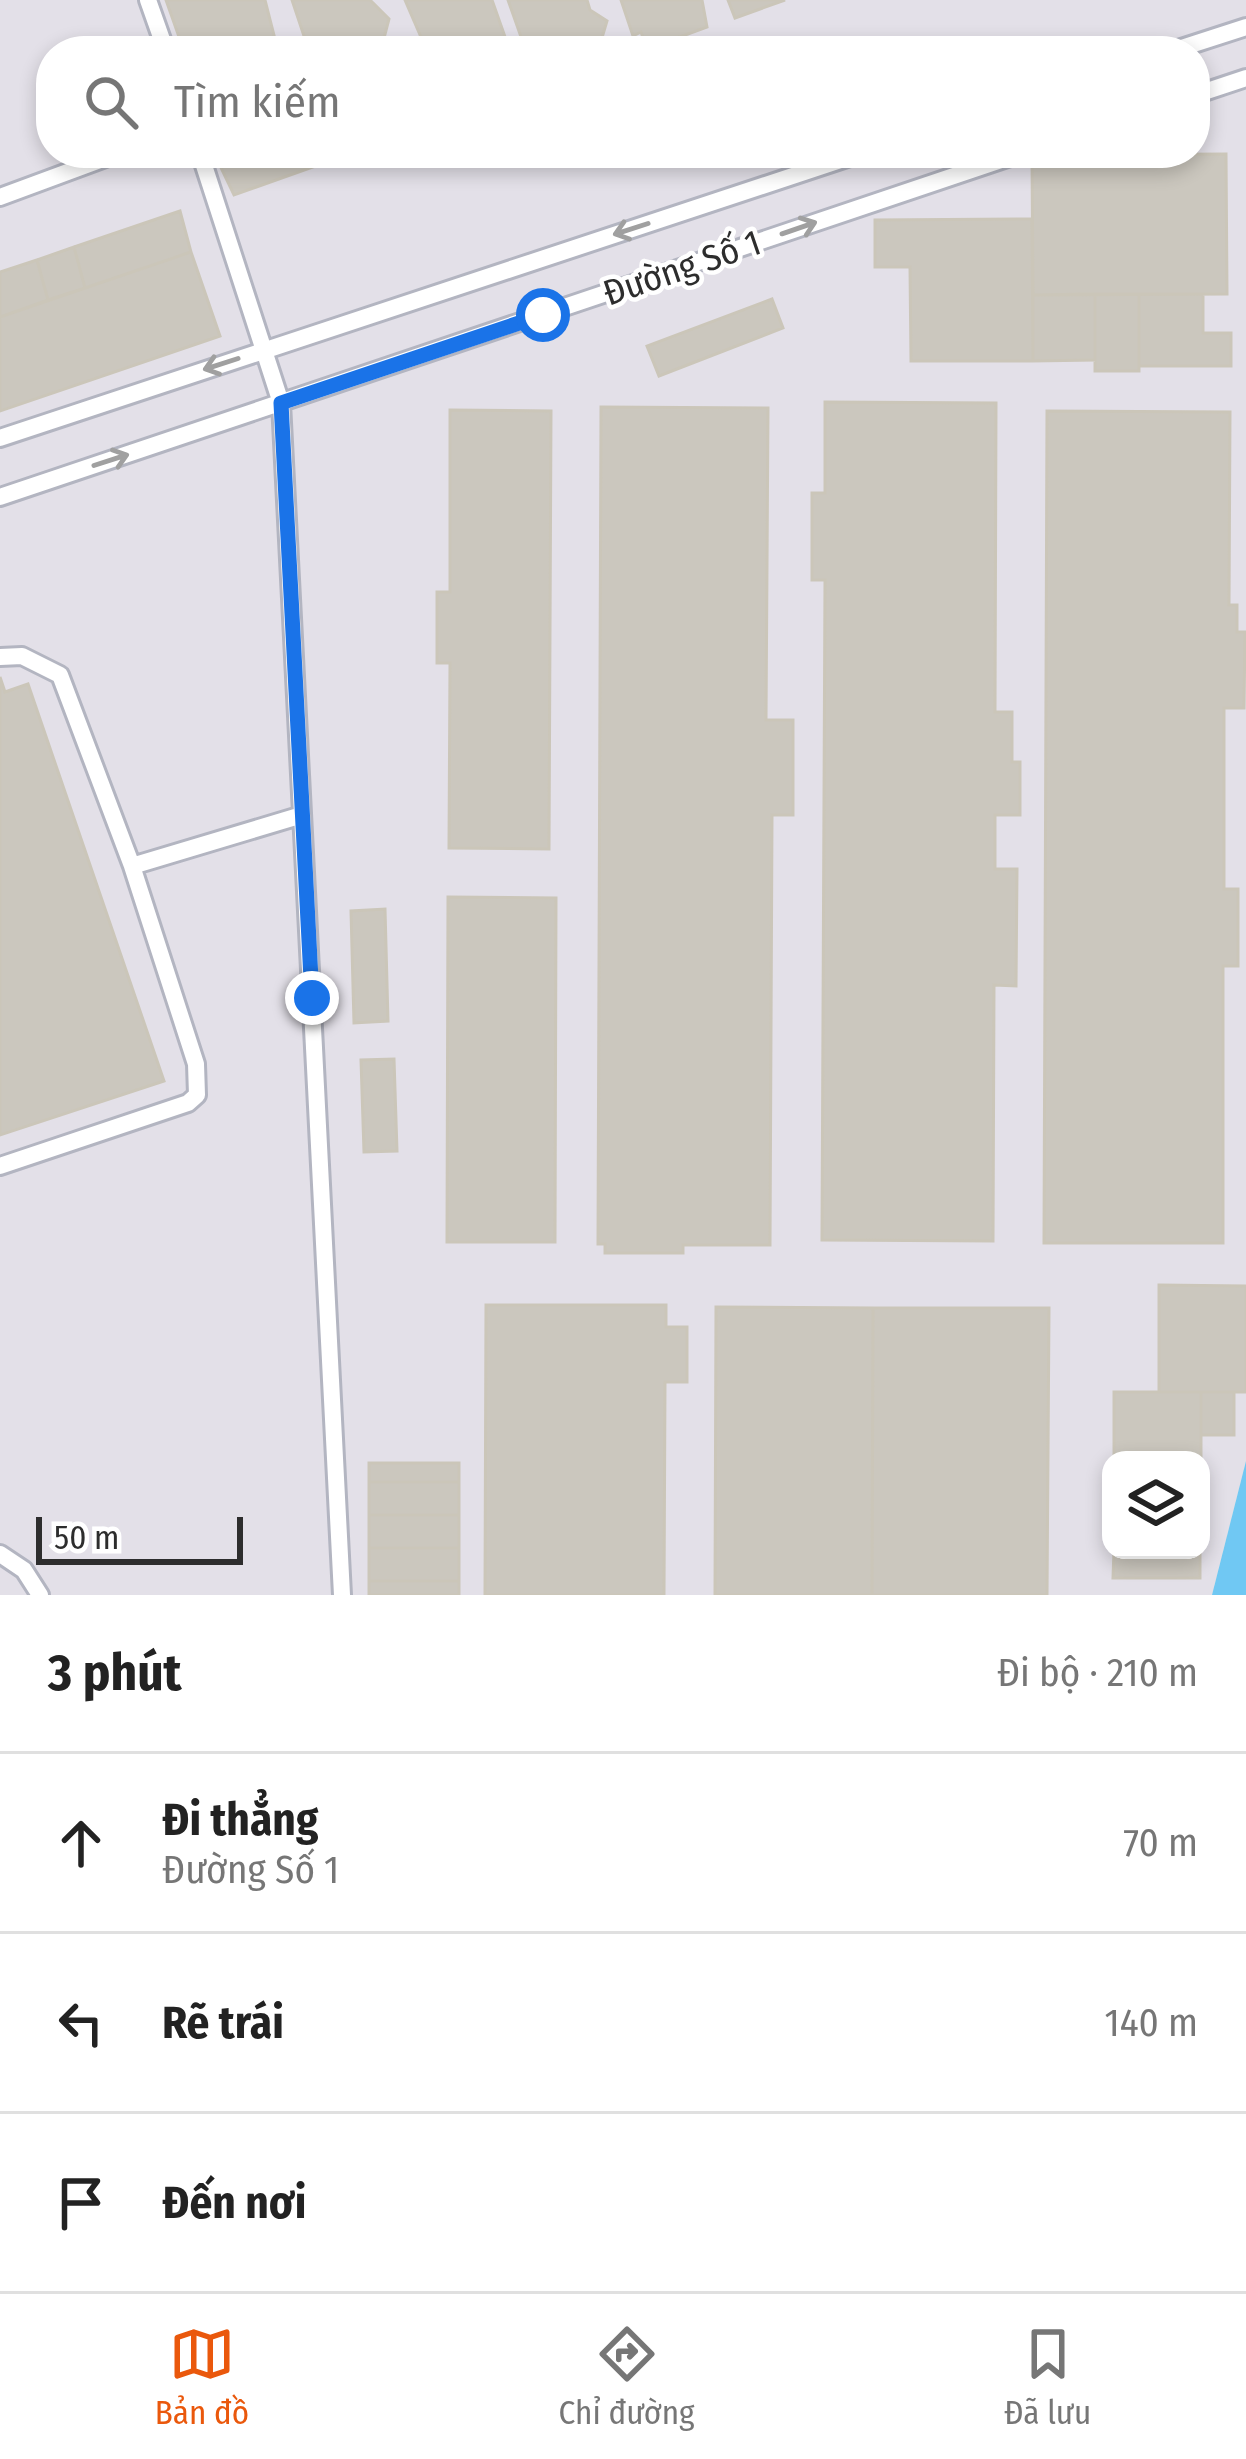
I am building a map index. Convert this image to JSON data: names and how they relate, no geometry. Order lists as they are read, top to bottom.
{
  "streets": {
    "lane": ["Đường Số 1"]
  },
  "scale_bar": "50 m",
  "page": {
    "search": "Tìm kiếm",
    "scale": "50 m",
    "heading": ["3 phút", "Đi bộ · 210 m"],
    "list": [
      ["Đi thẳng", "Đường Số 1", "70 m"],
      ["Rẽ trái", "140 m"],
      "Đến nơi"
    ],
    "nav": ["Bản đồ", "Chỉ đường", "Đã lưu"]
  }
}
